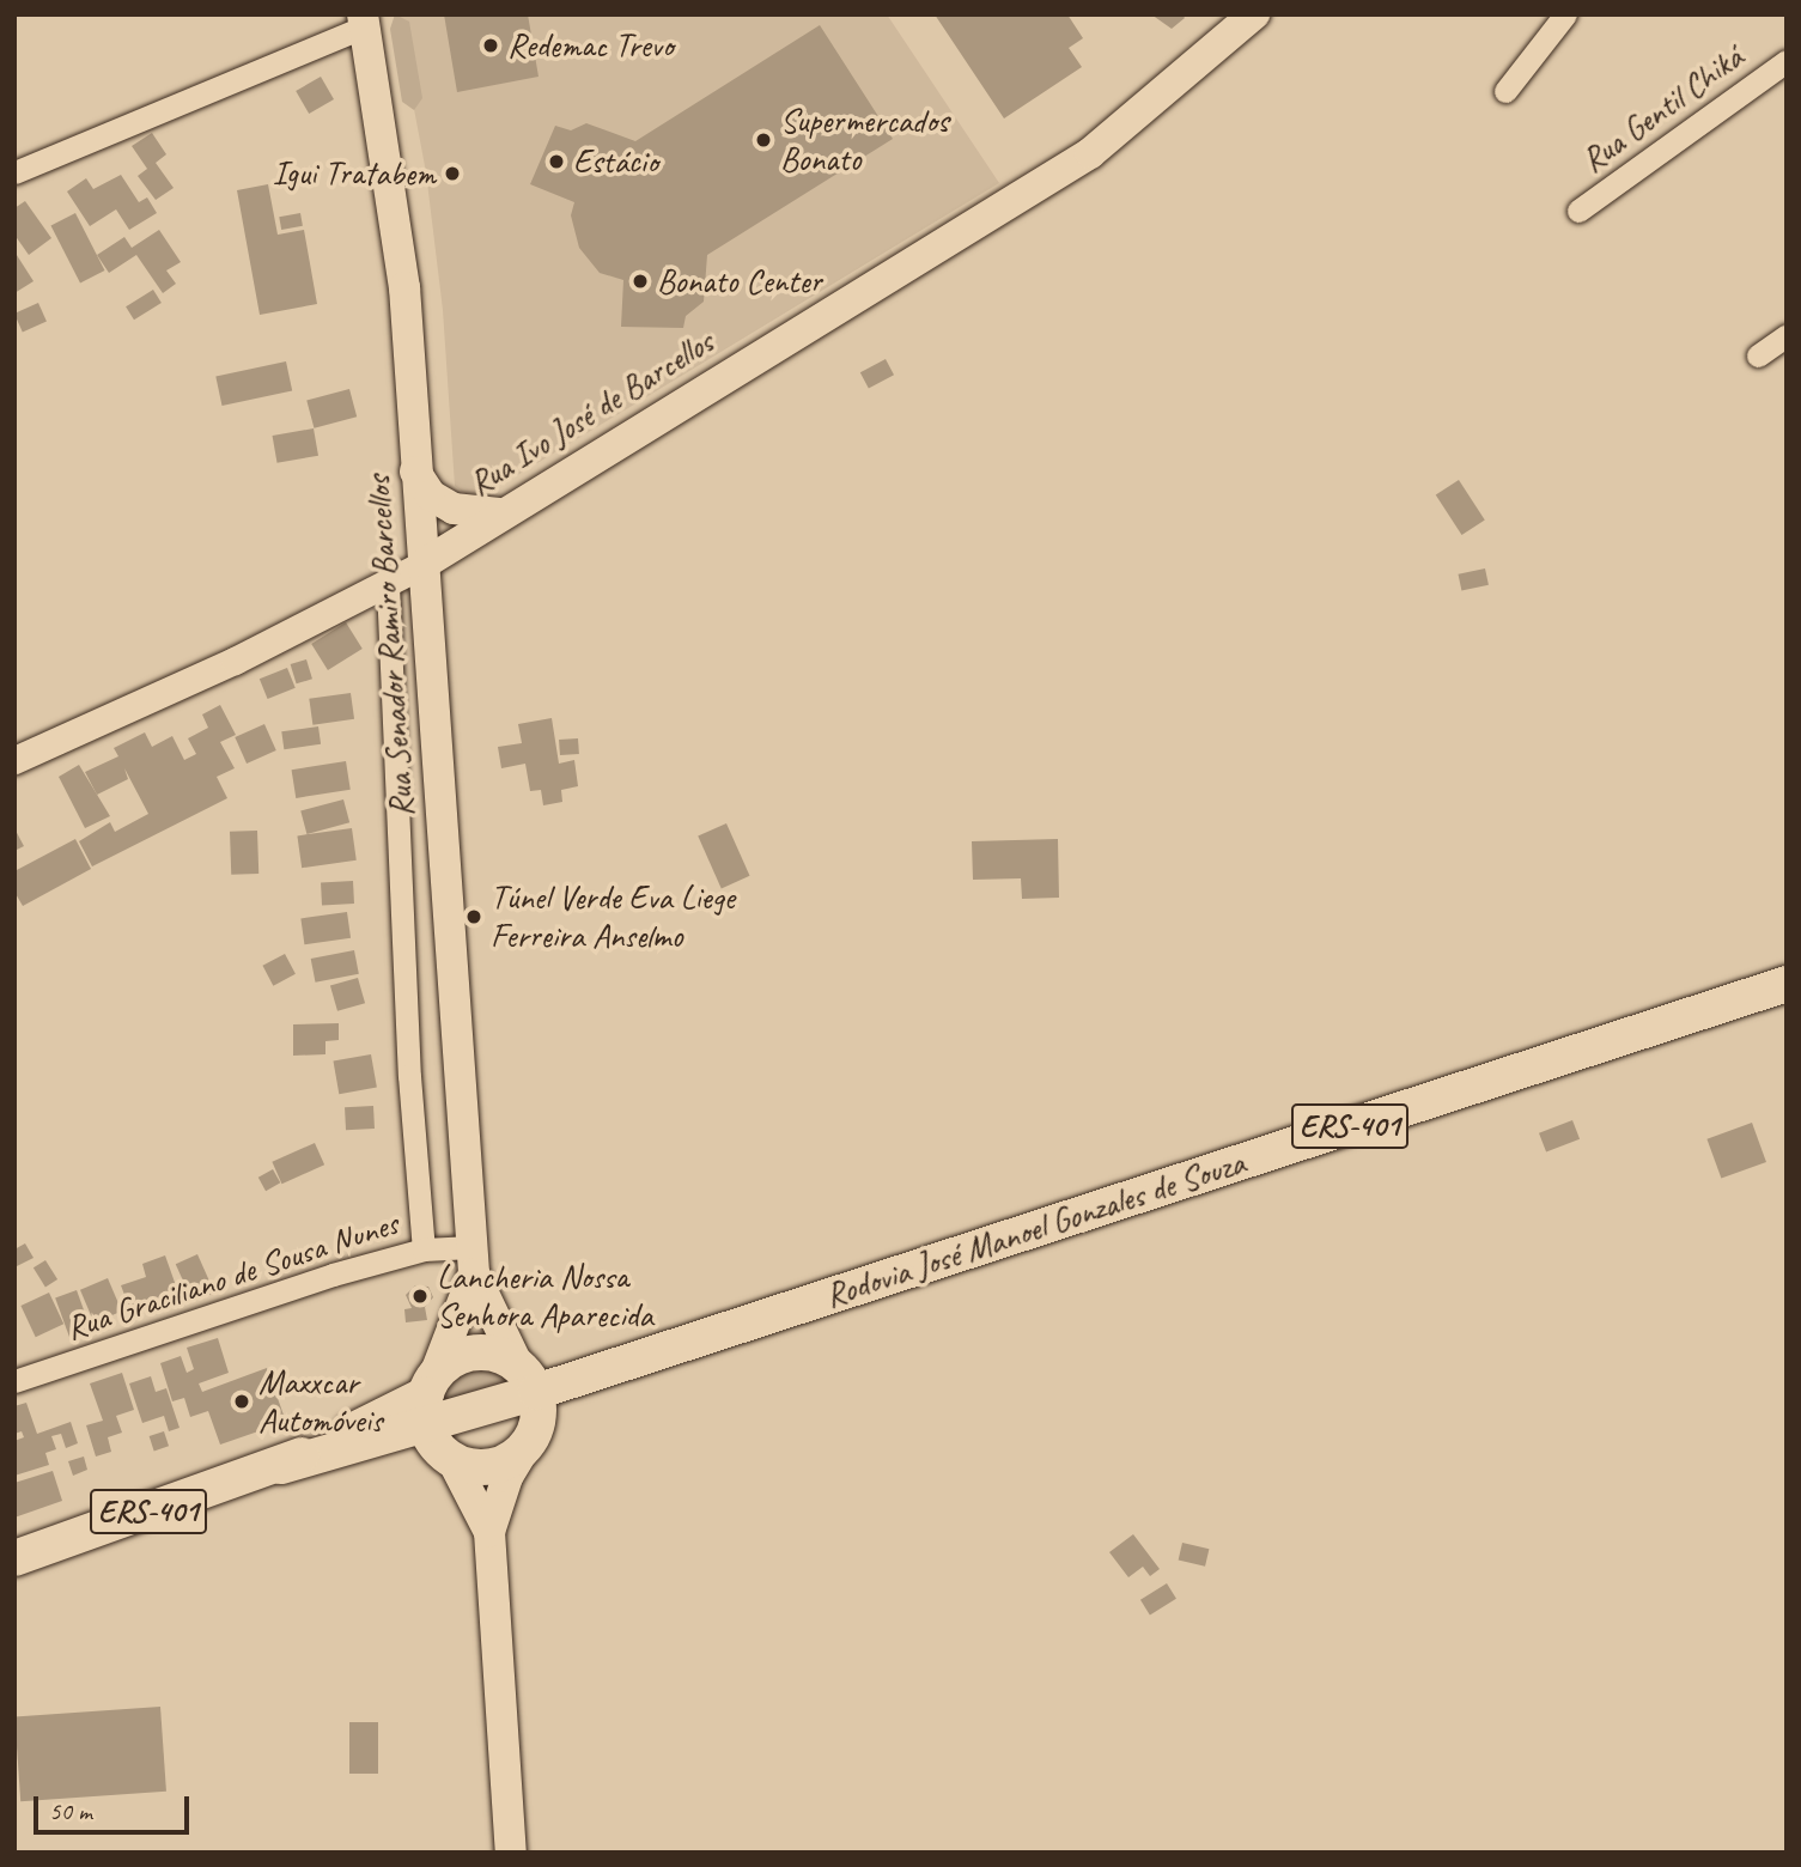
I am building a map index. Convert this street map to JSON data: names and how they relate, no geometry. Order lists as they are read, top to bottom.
{
  "streets": {
    "main road": [
      "Rua Ivo José de Barcellos",
      "Rua Senador Ramiro Barcellos",
      "ERS-401",
      "Rodovia José Manoel Gonzales de Souza"
    ],
    "street": ["Rua Gentil Chiká", "Rua Graciliano de Sousa Nunes"]
  },
  "crossings": [
    ["Rua Ivo José de Barcellos", "Rua Senador Ramiro Barcellos"],
    ["Rua Senador Ramiro Barcellos", "Rua Graciliano de Sousa Nunes"]
  ],
  "places": [
    "Redemac Trevo",
    "Supermercados Bonato",
    "Estácio",
    "Igui Tratabem",
    "Bonato Center",
    "Túnel Verde Eva Liege Ferreira Anselmo",
    "Lancheria Nossa Senhora Aparecida",
    "Maxxcar Automóveis"
  ],
  "scale_bar": "50 m"
}
